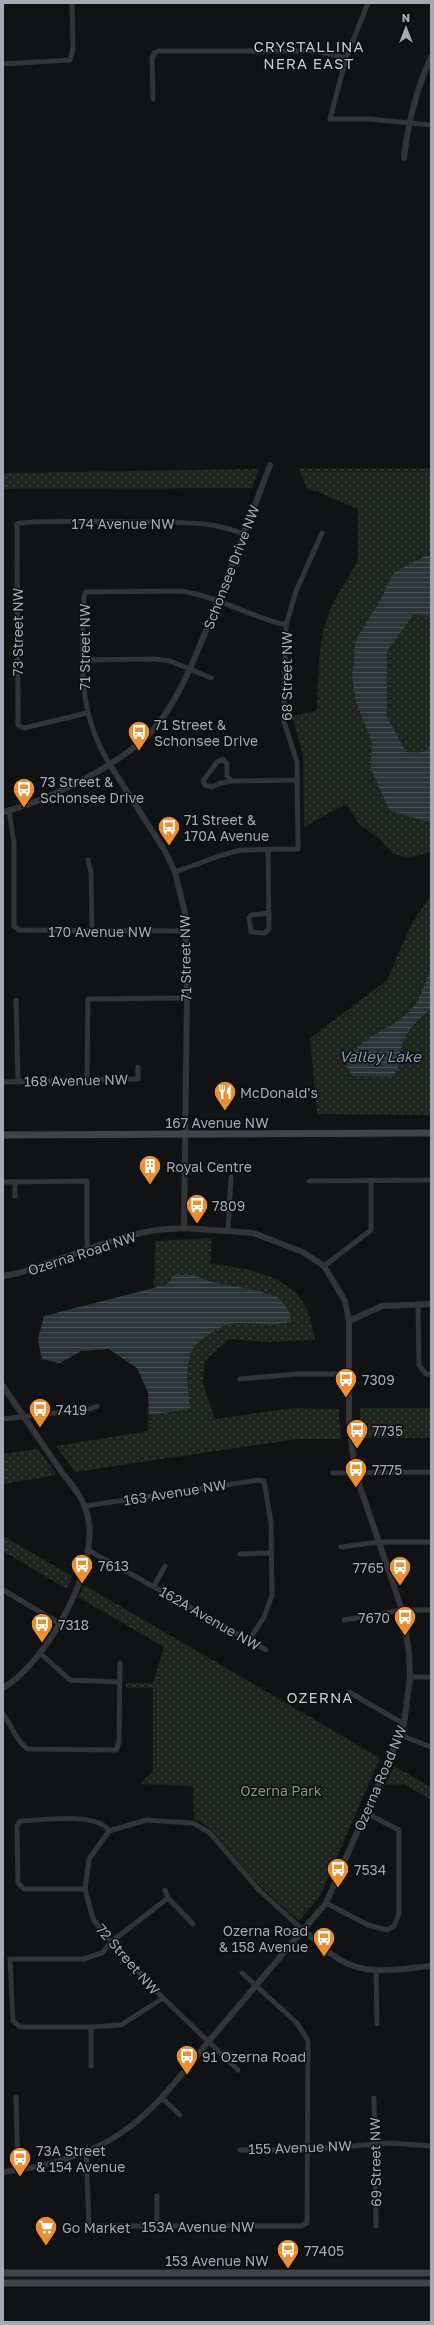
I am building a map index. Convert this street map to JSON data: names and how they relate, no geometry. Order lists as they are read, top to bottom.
{
  "streets": {
    "main road": ["167 Avenue NW", "153 Avenue NW"],
    "street": [
      "174 Avenue NW",
      "Schonsee Drive NW",
      "73 Street NW",
      "71 Street NW",
      "68 Street NW",
      "170 Avenue NW",
      "168 Avenue NW",
      "Ozerna Road NW",
      "163 Avenue NW",
      "162A Avenue NW",
      "72 Street NW",
      "155 Avenue NW",
      "69 Street NW",
      "153A Avenue NW"
    ]
  },
  "crossings": [
    ["174 Avenue NW", "Schonsee Drive NW"],
    ["174 Avenue NW", "73 Street NW"],
    ["Schonsee Drive NW", "71 Street NW"],
    ["Schonsee Drive NW", "170 Avenue NW"],
    ["73 Street NW", "71 Street NW"],
    ["71 Street NW", "170 Avenue NW"],
    ["71 Street NW", "167 Avenue NW"],
    ["71 Street NW", "Ozerna Road NW"],
    ["Ozerna Road NW", "72 Street NW"],
    ["Ozerna Road NW", "153A Avenue NW"],
    ["155 Avenue NW", "69 Street NW"],
    ["155 Avenue NW", "153A Avenue NW"]
  ],
  "districts": ["CRYSTALLINA NERA EAST", "OZERNA"],
  "water": ["Valley Lake"],
  "parks": ["Ozerna Park"],
  "places": {
    "bus stop": [
      "71 Street & Schonsee Drive",
      "73 Street & Schonsee Drive",
      "71 Street & 170A Avenue",
      "7809",
      "7309",
      "7419",
      "7735",
      "7775",
      "7613",
      "7765",
      "7670",
      "7318",
      "7534",
      "Ozerna Road & 158 Avenue",
      "91 Ozerna Road",
      "73A Street & 154 Avenue",
      "77405"
    ],
    "restaurant": ["McDonald's"],
    "building": ["Royal Centre"],
    "supermarket": ["Go Market"]
  },
  "north": "top"
}
